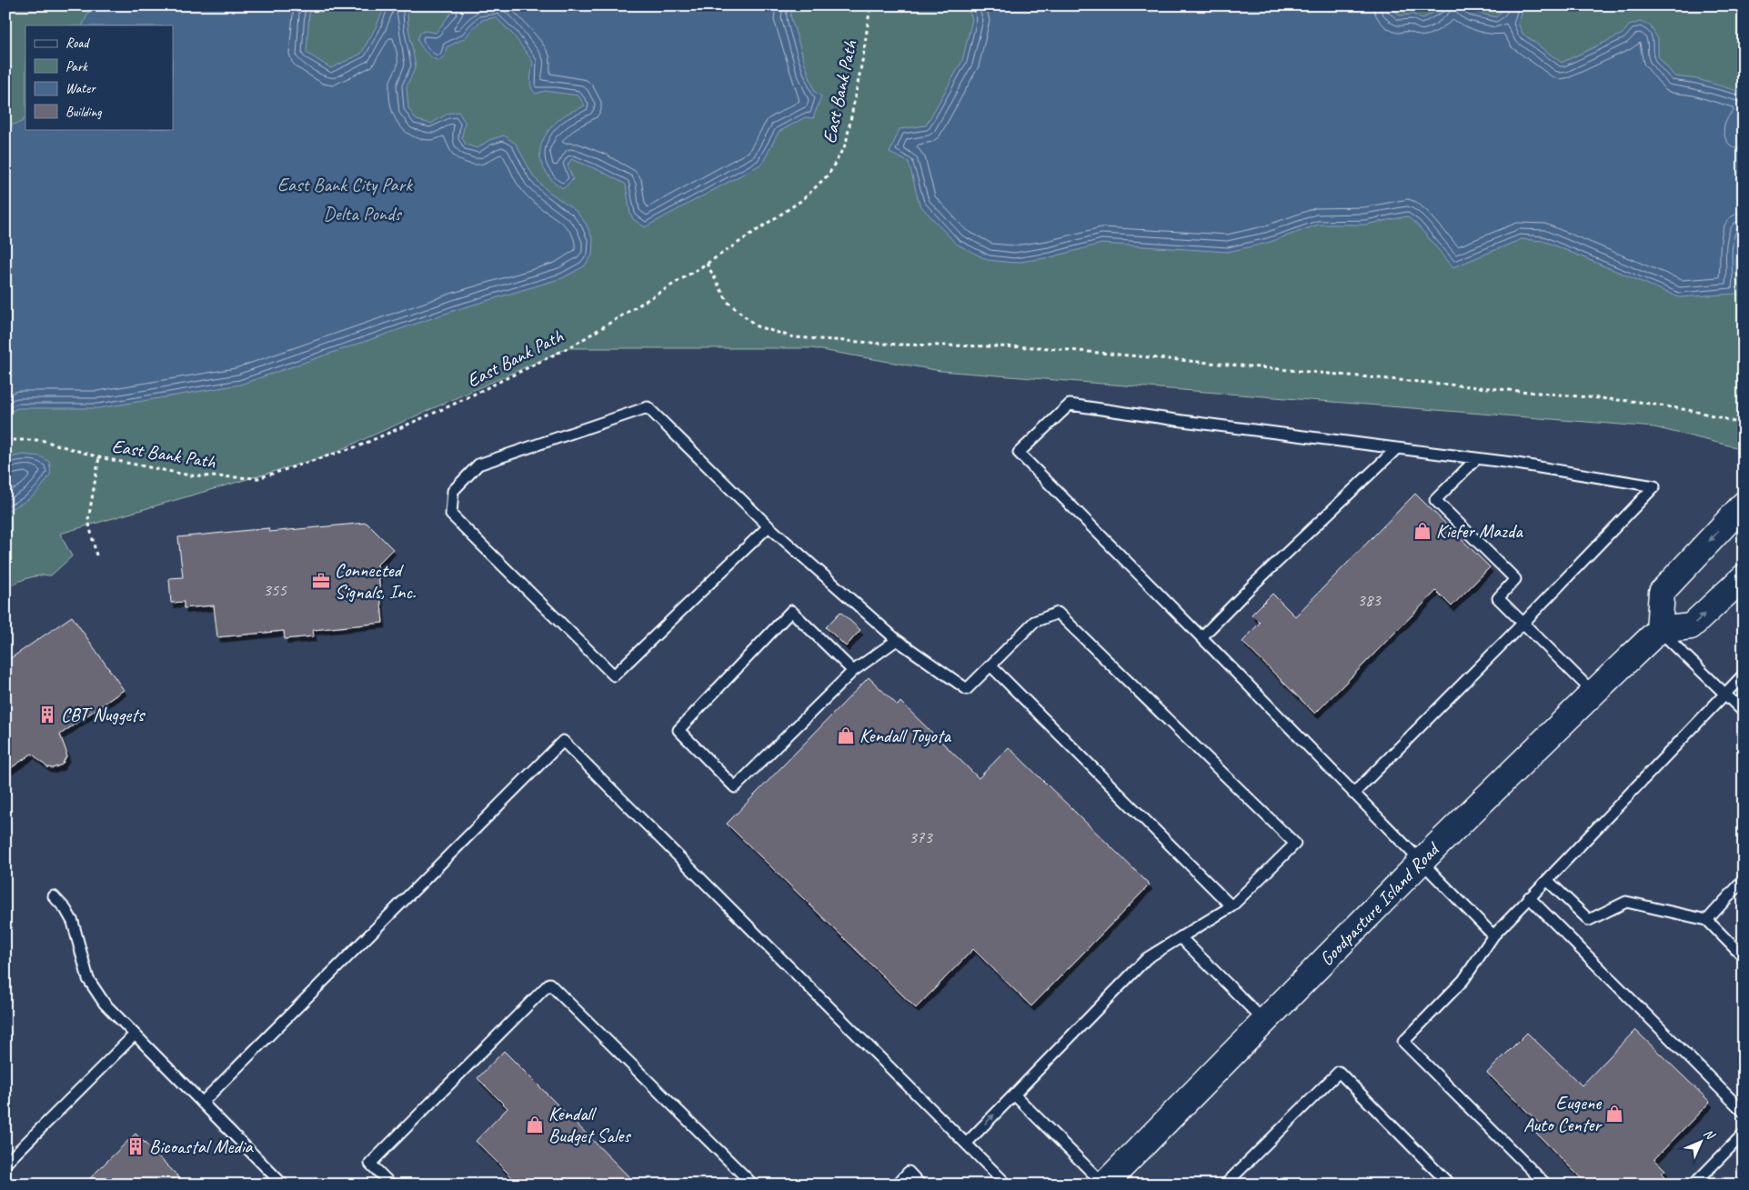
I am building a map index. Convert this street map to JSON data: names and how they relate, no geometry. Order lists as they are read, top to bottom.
{
  "streets": {
    "main road": ["Goodpasture Island Road"],
    "path": ["East Bank Path"]
  },
  "parks": ["East Bank City Park", "Delta Ponds"],
  "places": {
    "shop": [
      "Kiefer Mazda",
      "Kendall Toyota",
      "Eugene Auto Center",
      "Kendall Budget Sales"
    ],
    "office": ["Connected Signals, Inc."],
    "building": ["CBT Nuggets", "Bicoastal Media"]
  },
  "house_numbers": ["355", "383", "373"],
  "legend": [
    "Road",
    "Park",
    "Water",
    "Building"
  ],
  "north": "top right"
}
